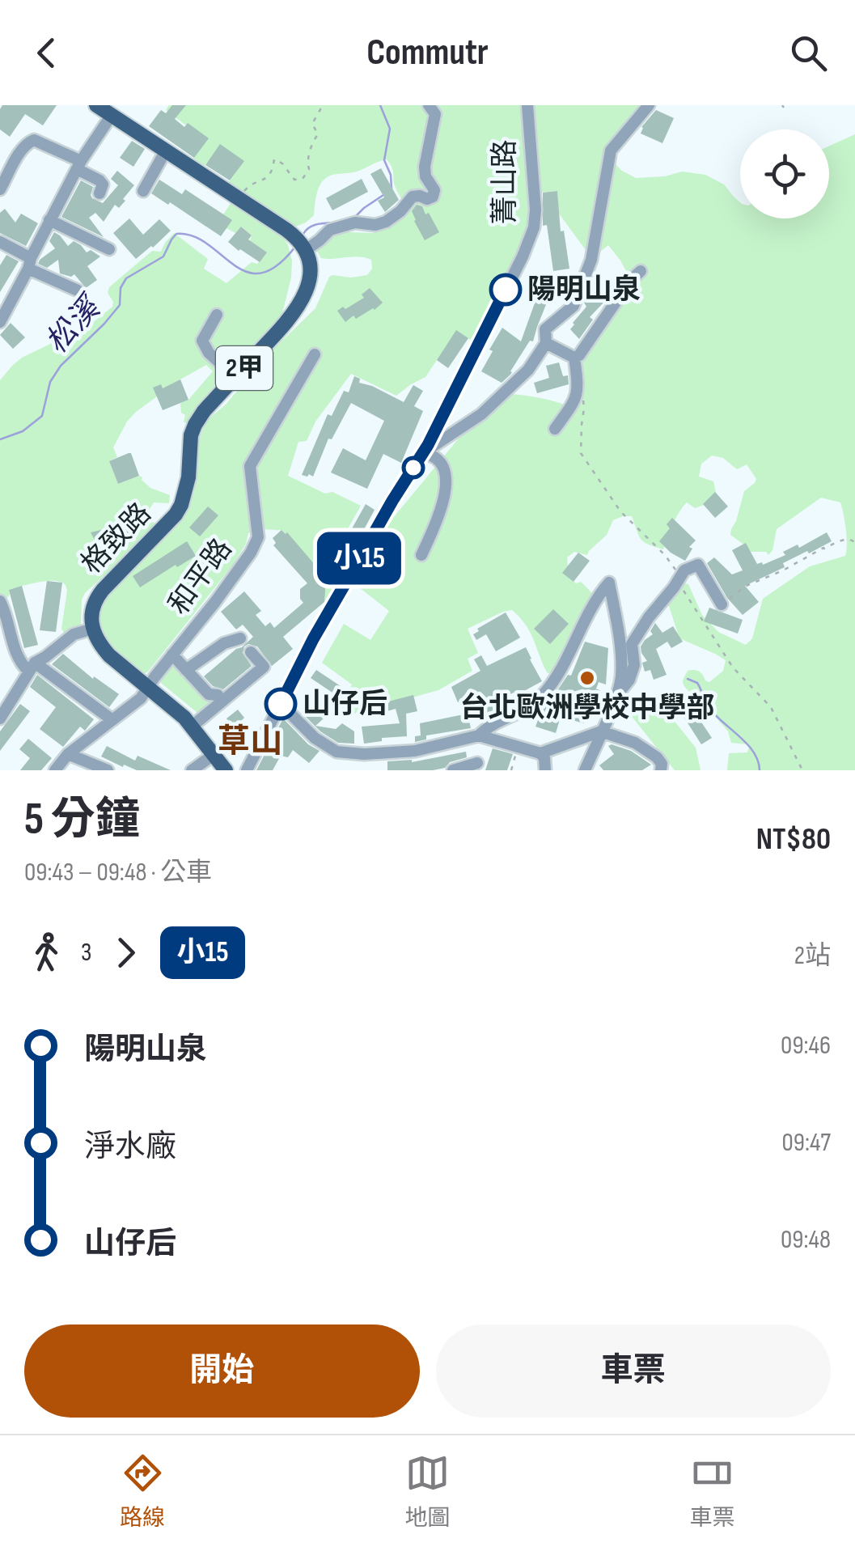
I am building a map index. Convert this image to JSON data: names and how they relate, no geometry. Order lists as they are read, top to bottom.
{
  "streets": {
    "main road": ["2甲", "格致路"],
    "street": ["菁山路", "和平路"]
  },
  "districts": ["草山"],
  "water": ["松溪"],
  "places": ["陽明山泉", "台北歐洲學校中學部", "山仔后"],
  "lines": ["bus line 小15"],
  "page": {
    "header": "Commutr",
    "on_map": "小15",
    "heading": ["5 分鐘", "09:43 – 09:48 · 公車", "NT$80"],
    "legs": ["3", "小15", "2站"],
    "list": [
      {
        "name": "陽明山泉",
        "value": "09:46"
      },
      {
        "name": "淨水廠",
        "value": "09:47"
      },
      {
        "name": "山仔后",
        "value": "09:48"
      }
    ],
    "buttons": ["開始", "車票"],
    "tabs": ["路線", "地圖", "車票"]
  }
}
